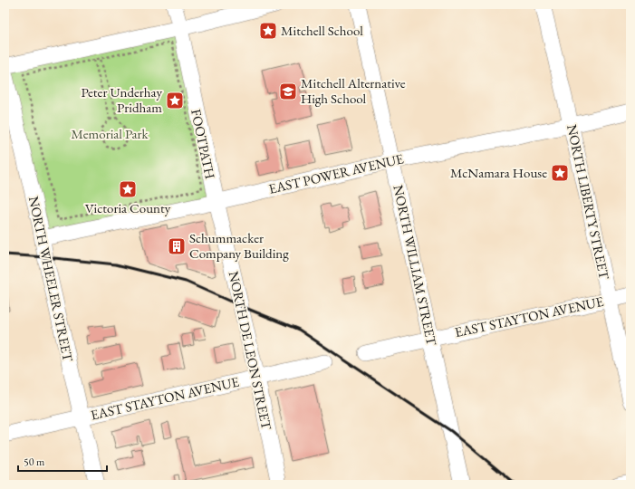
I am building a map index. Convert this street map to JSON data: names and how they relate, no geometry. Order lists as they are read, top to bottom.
{
  "streets": {
    "street": [
      "EAST POWER AVENUE",
      "NORTH LIBERTY STREET",
      "NORTH WILLIAM STREET",
      "NORTH WHEELER STREET",
      "EAST STAYTON AVENUE",
      "NORTH DE LEON STREET"
    ],
    "path": ["FOOTPATH"]
  },
  "crossings": [
    ["EAST POWER AVENUE", "NORTH LIBERTY STREET"],
    ["EAST POWER AVENUE", "NORTH WILLIAM STREET"],
    ["EAST POWER AVENUE", "NORTH WHEELER STREET"],
    ["EAST POWER AVENUE", "NORTH DE LEON STREET"],
    ["NORTH LIBERTY STREET", "EAST STAYTON AVENUE"],
    ["NORTH WILLIAM STREET", "EAST STAYTON AVENUE"],
    ["NORTH WHEELER STREET", "EAST STAYTON AVENUE"],
    ["EAST STAYTON AVENUE", "NORTH DE LEON STREET"]
  ],
  "parks": ["Memorial Park"],
  "places": {
    "place": [
      "Mitchell School",
      "Peter Underhay Pridham",
      "McNamara House",
      "Victoria County"
    ],
    "school or university": ["Mitchell Alternative High School"],
    "building": ["Schummacker Company Building"]
  },
  "scale_bar": "50 m"
}
